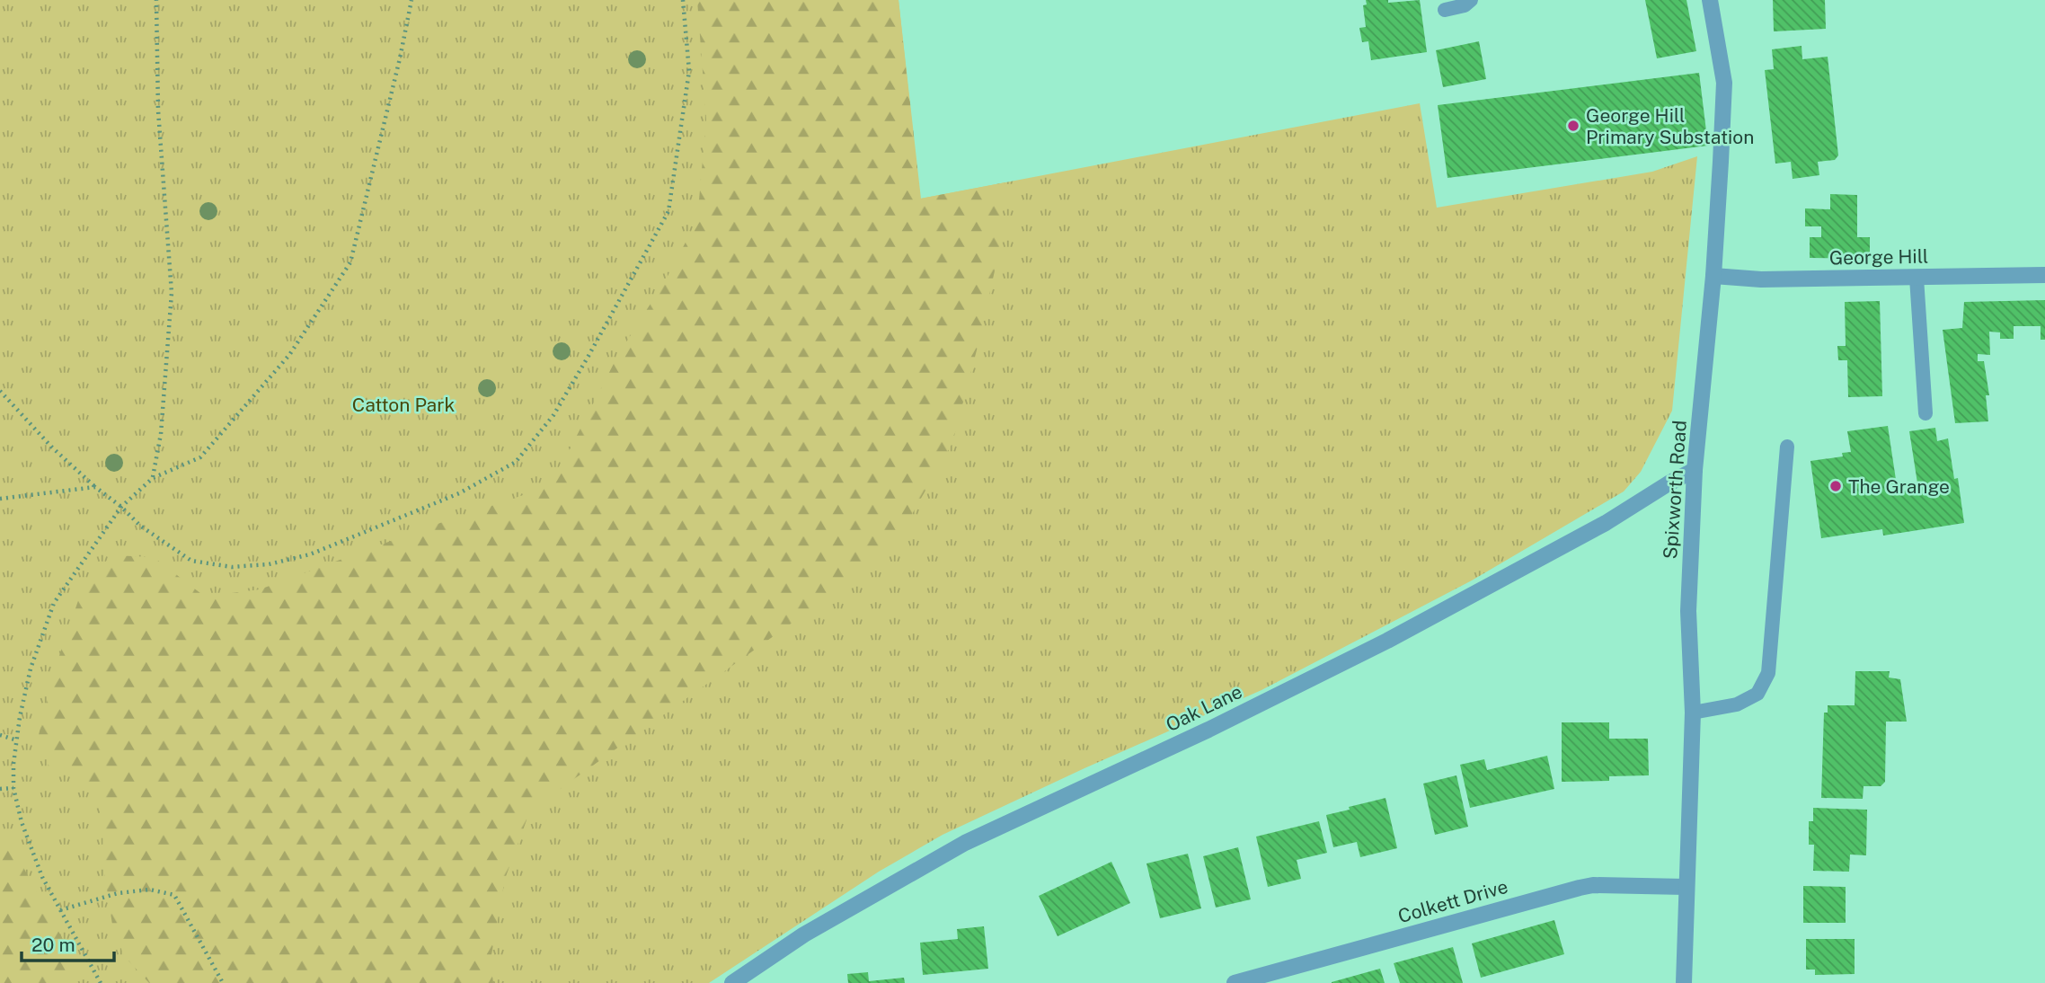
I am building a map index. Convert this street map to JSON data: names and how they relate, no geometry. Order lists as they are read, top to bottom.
{
  "streets": {
    "street": [
      "George Hill",
      "Spixworth Road",
      "Oak Lane",
      "Colkett Drive"
    ]
  },
  "crossings": [
    ["George Hill", "Spixworth Road"],
    ["Spixworth Road", "Oak Lane"],
    ["Spixworth Road", "Colkett Drive"]
  ],
  "parks": ["Catton Park"],
  "places": ["George Hill Primary Substation", "The Grange"],
  "scale_bar": "20 m"
}
